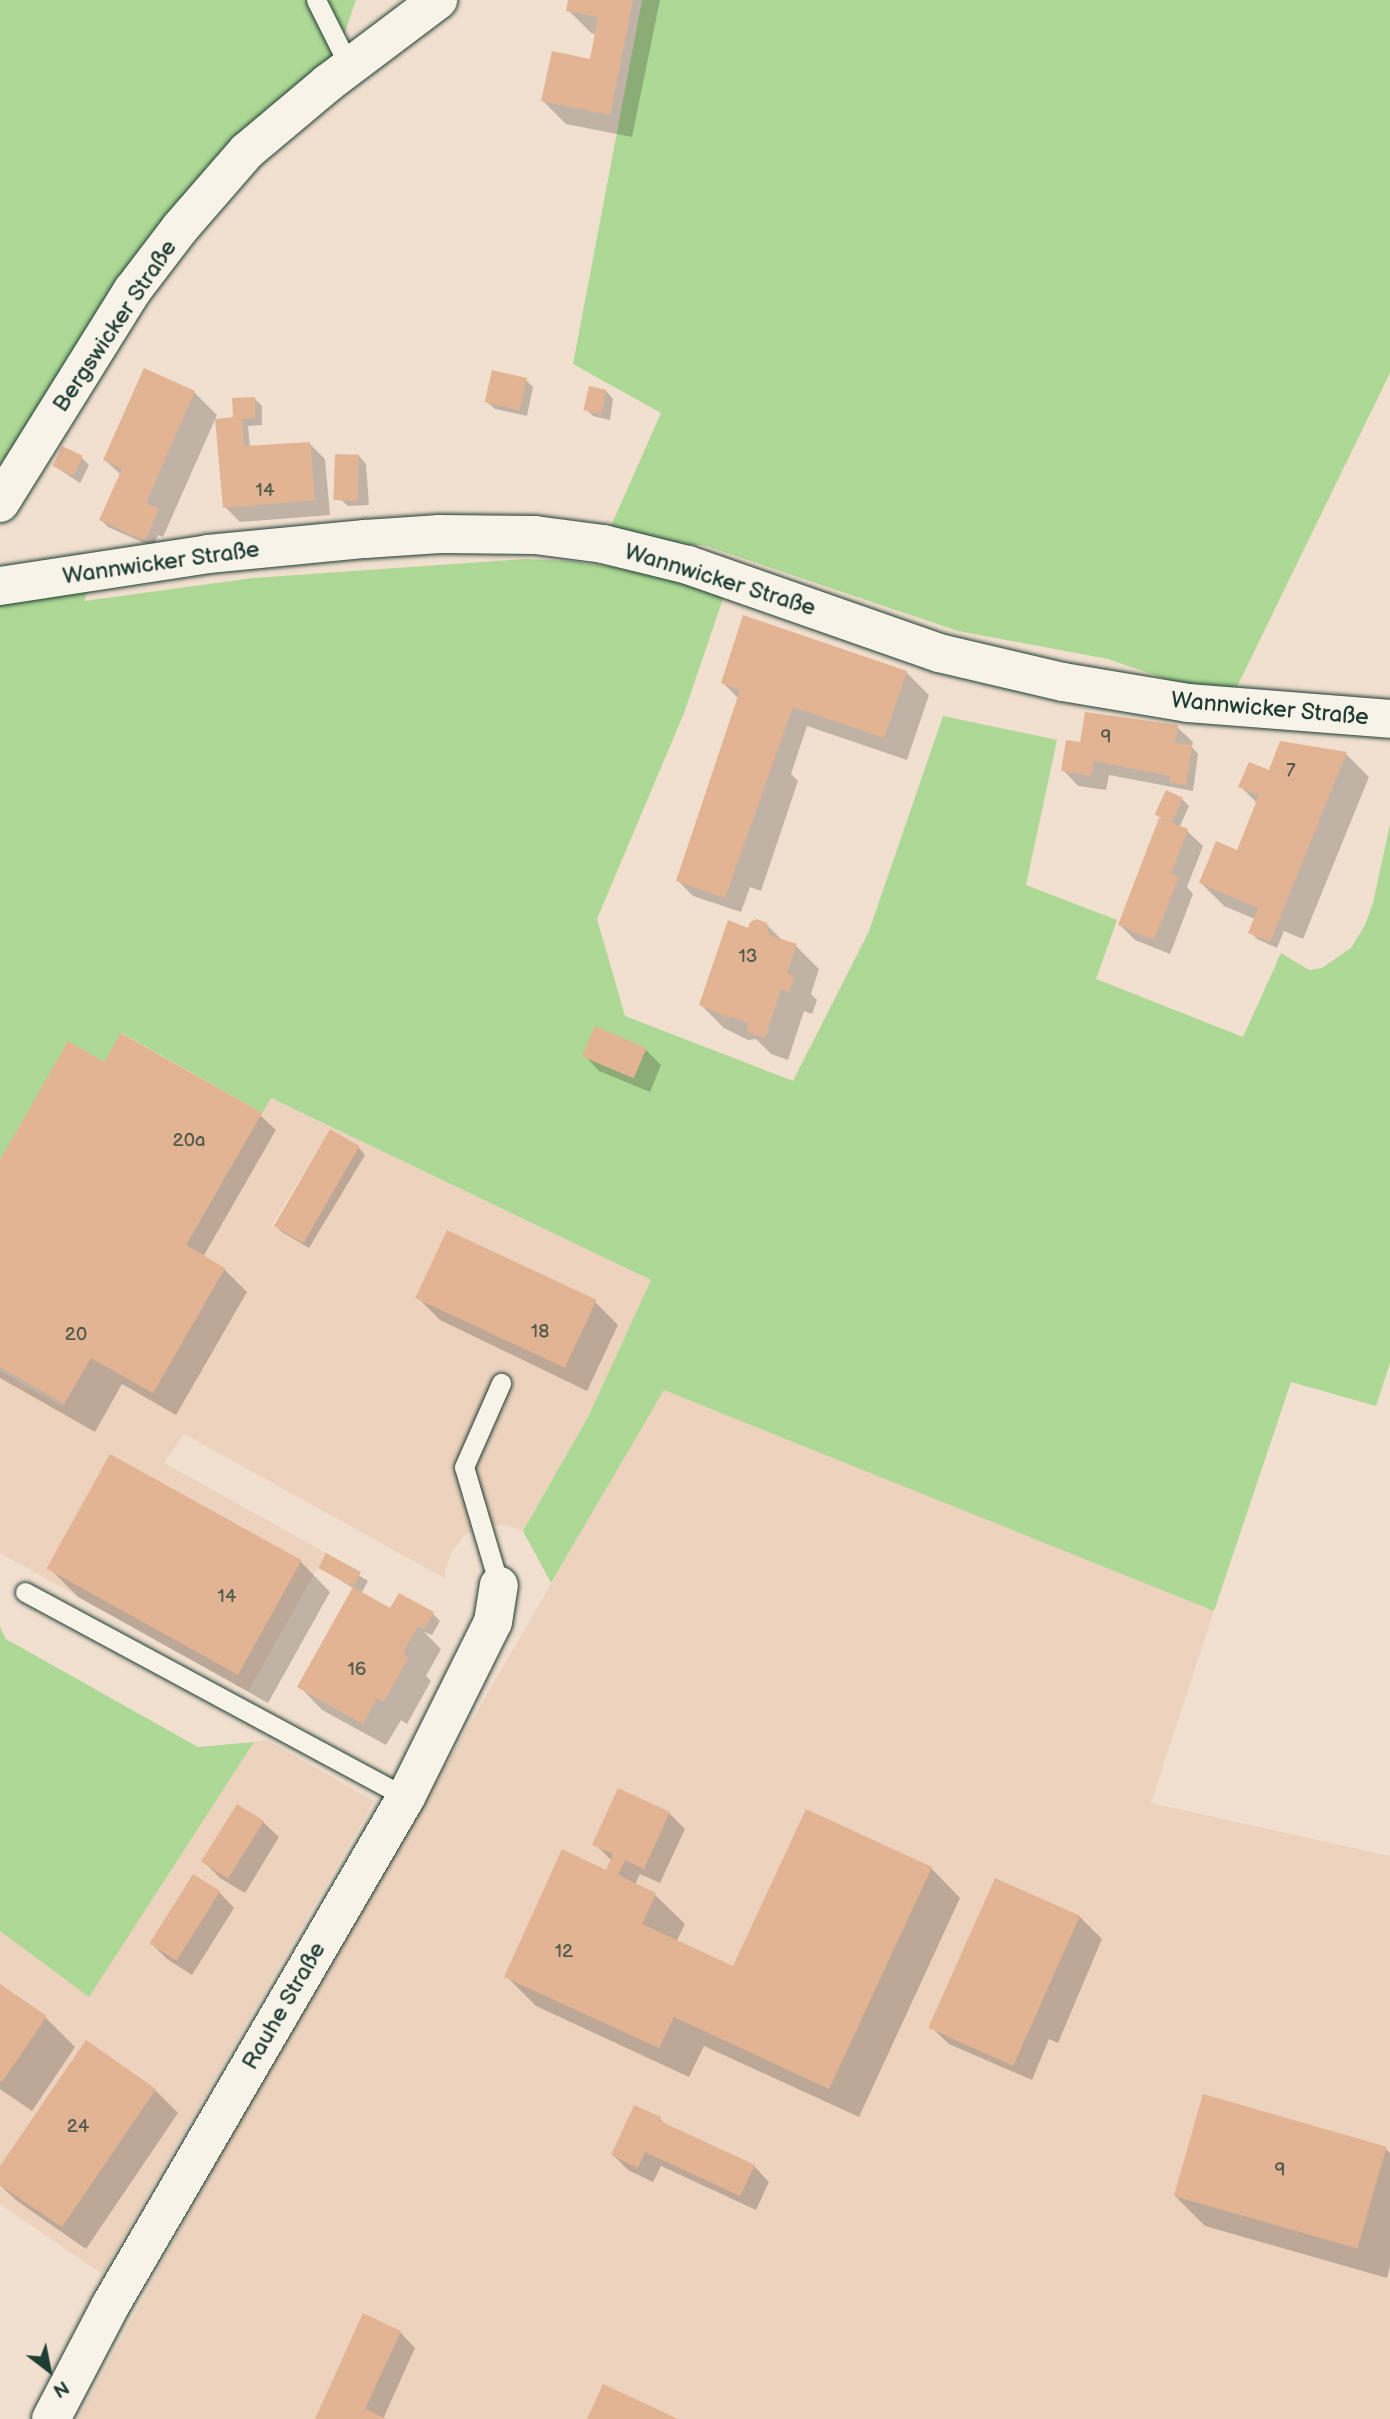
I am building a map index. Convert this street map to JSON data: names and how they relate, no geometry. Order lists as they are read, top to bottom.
{
  "streets": {
    "street": ["Bergswicker Straße", "Wannwicker Straße", "Rauhe Straße"]
  },
  "house_numbers": [
    "14",
    "9",
    "7",
    "13",
    "20a",
    "18",
    "20",
    "14",
    "16",
    "12",
    "24",
    "9"
  ],
  "north": "bottom right"
}
